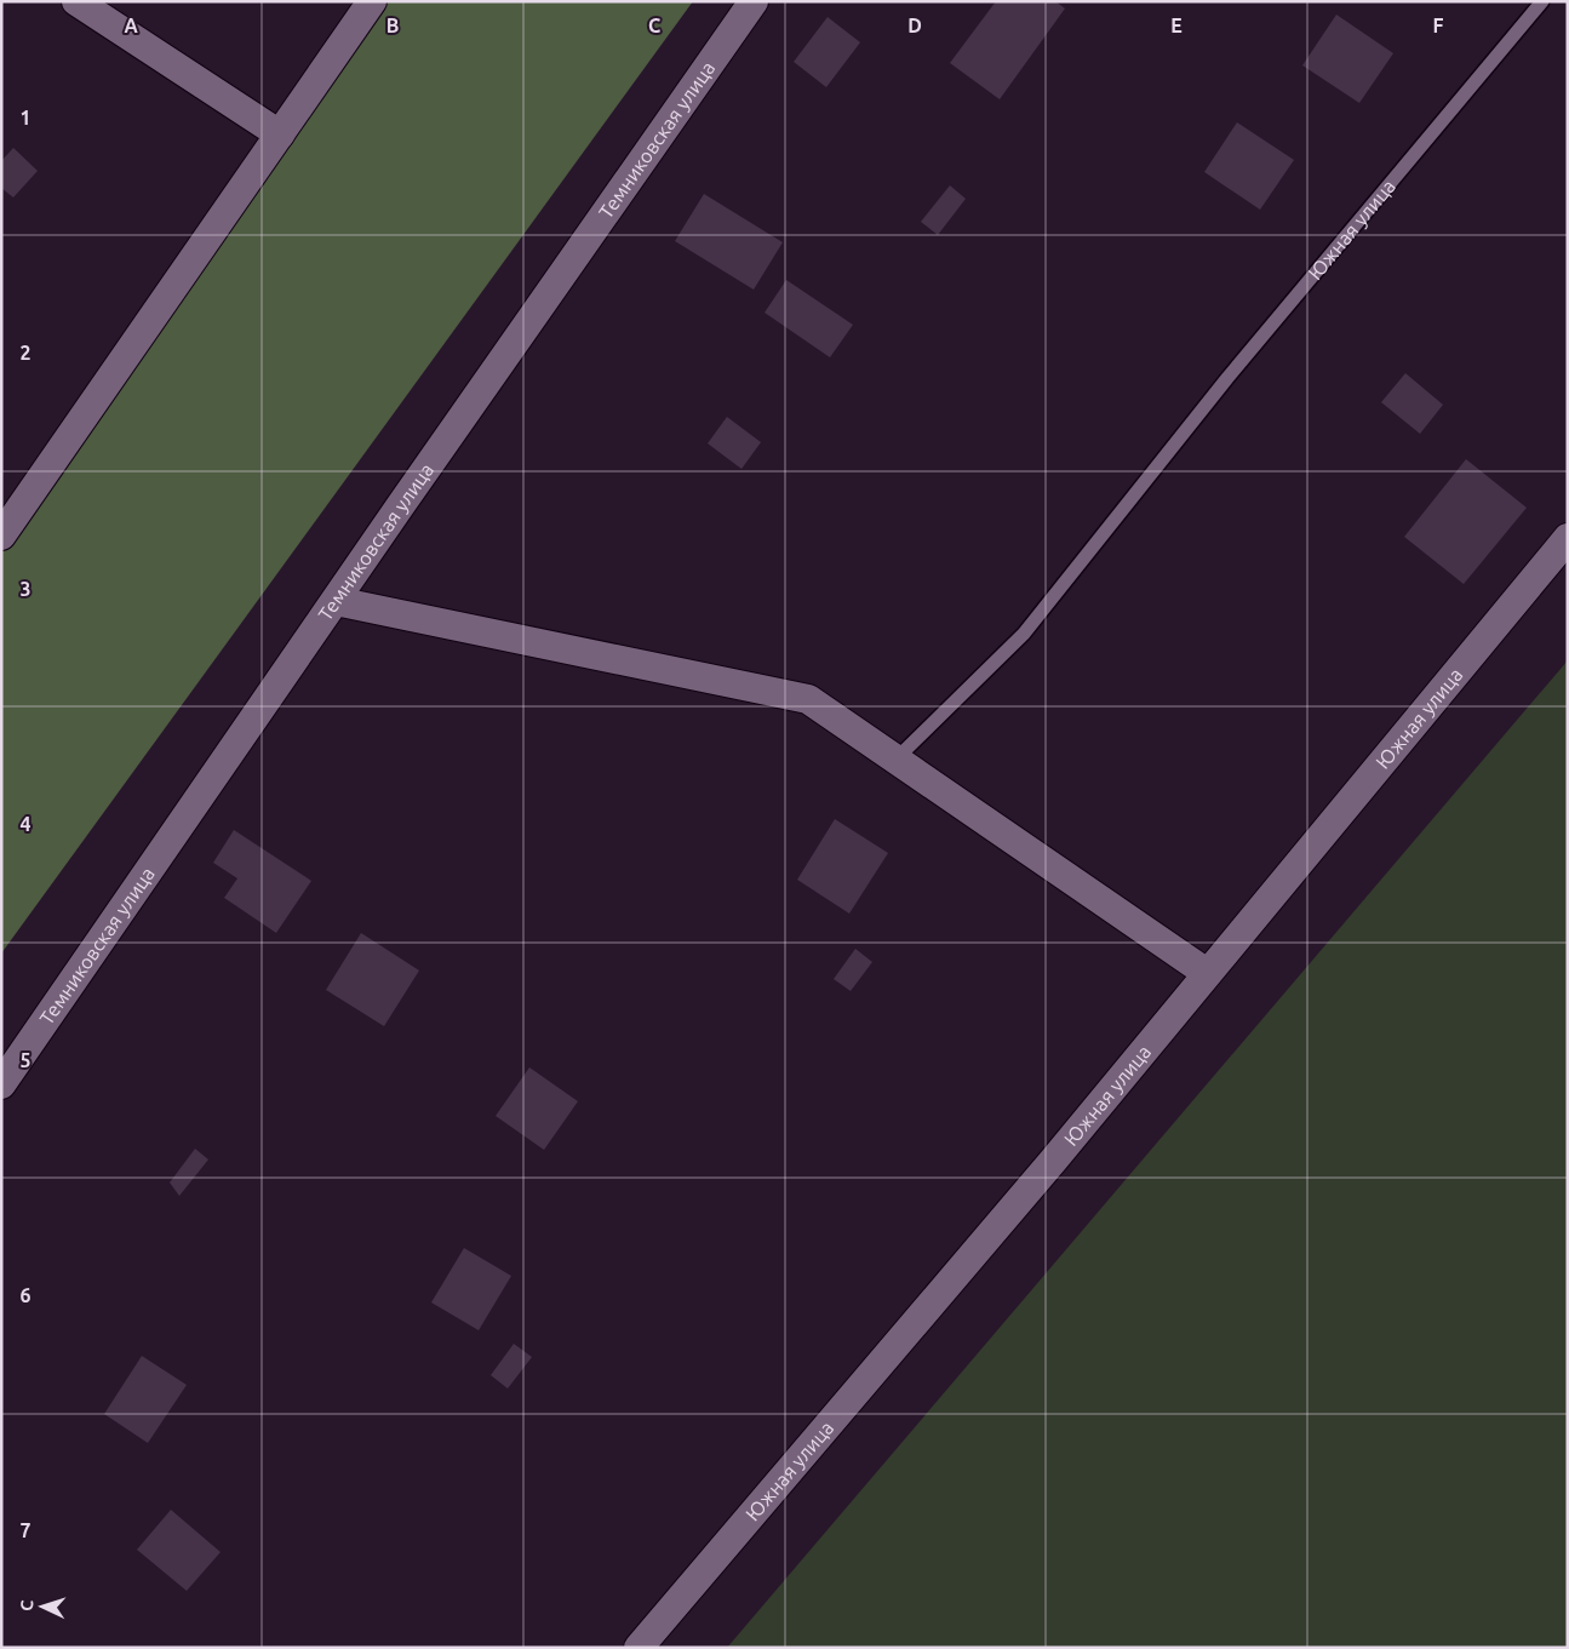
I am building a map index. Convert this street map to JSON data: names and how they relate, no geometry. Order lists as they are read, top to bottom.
{
  "streets": {
    "street": ["Темниковская улица", "Южная улица"]
  },
  "north": "left",
  "grid": {
    "columns": [
      "A",
      "B",
      "C",
      "D",
      "E",
      "F"
    ],
    "rows": [
      "1",
      "2",
      "3",
      "4",
      "5",
      "6",
      "7"
    ]
  }
}
